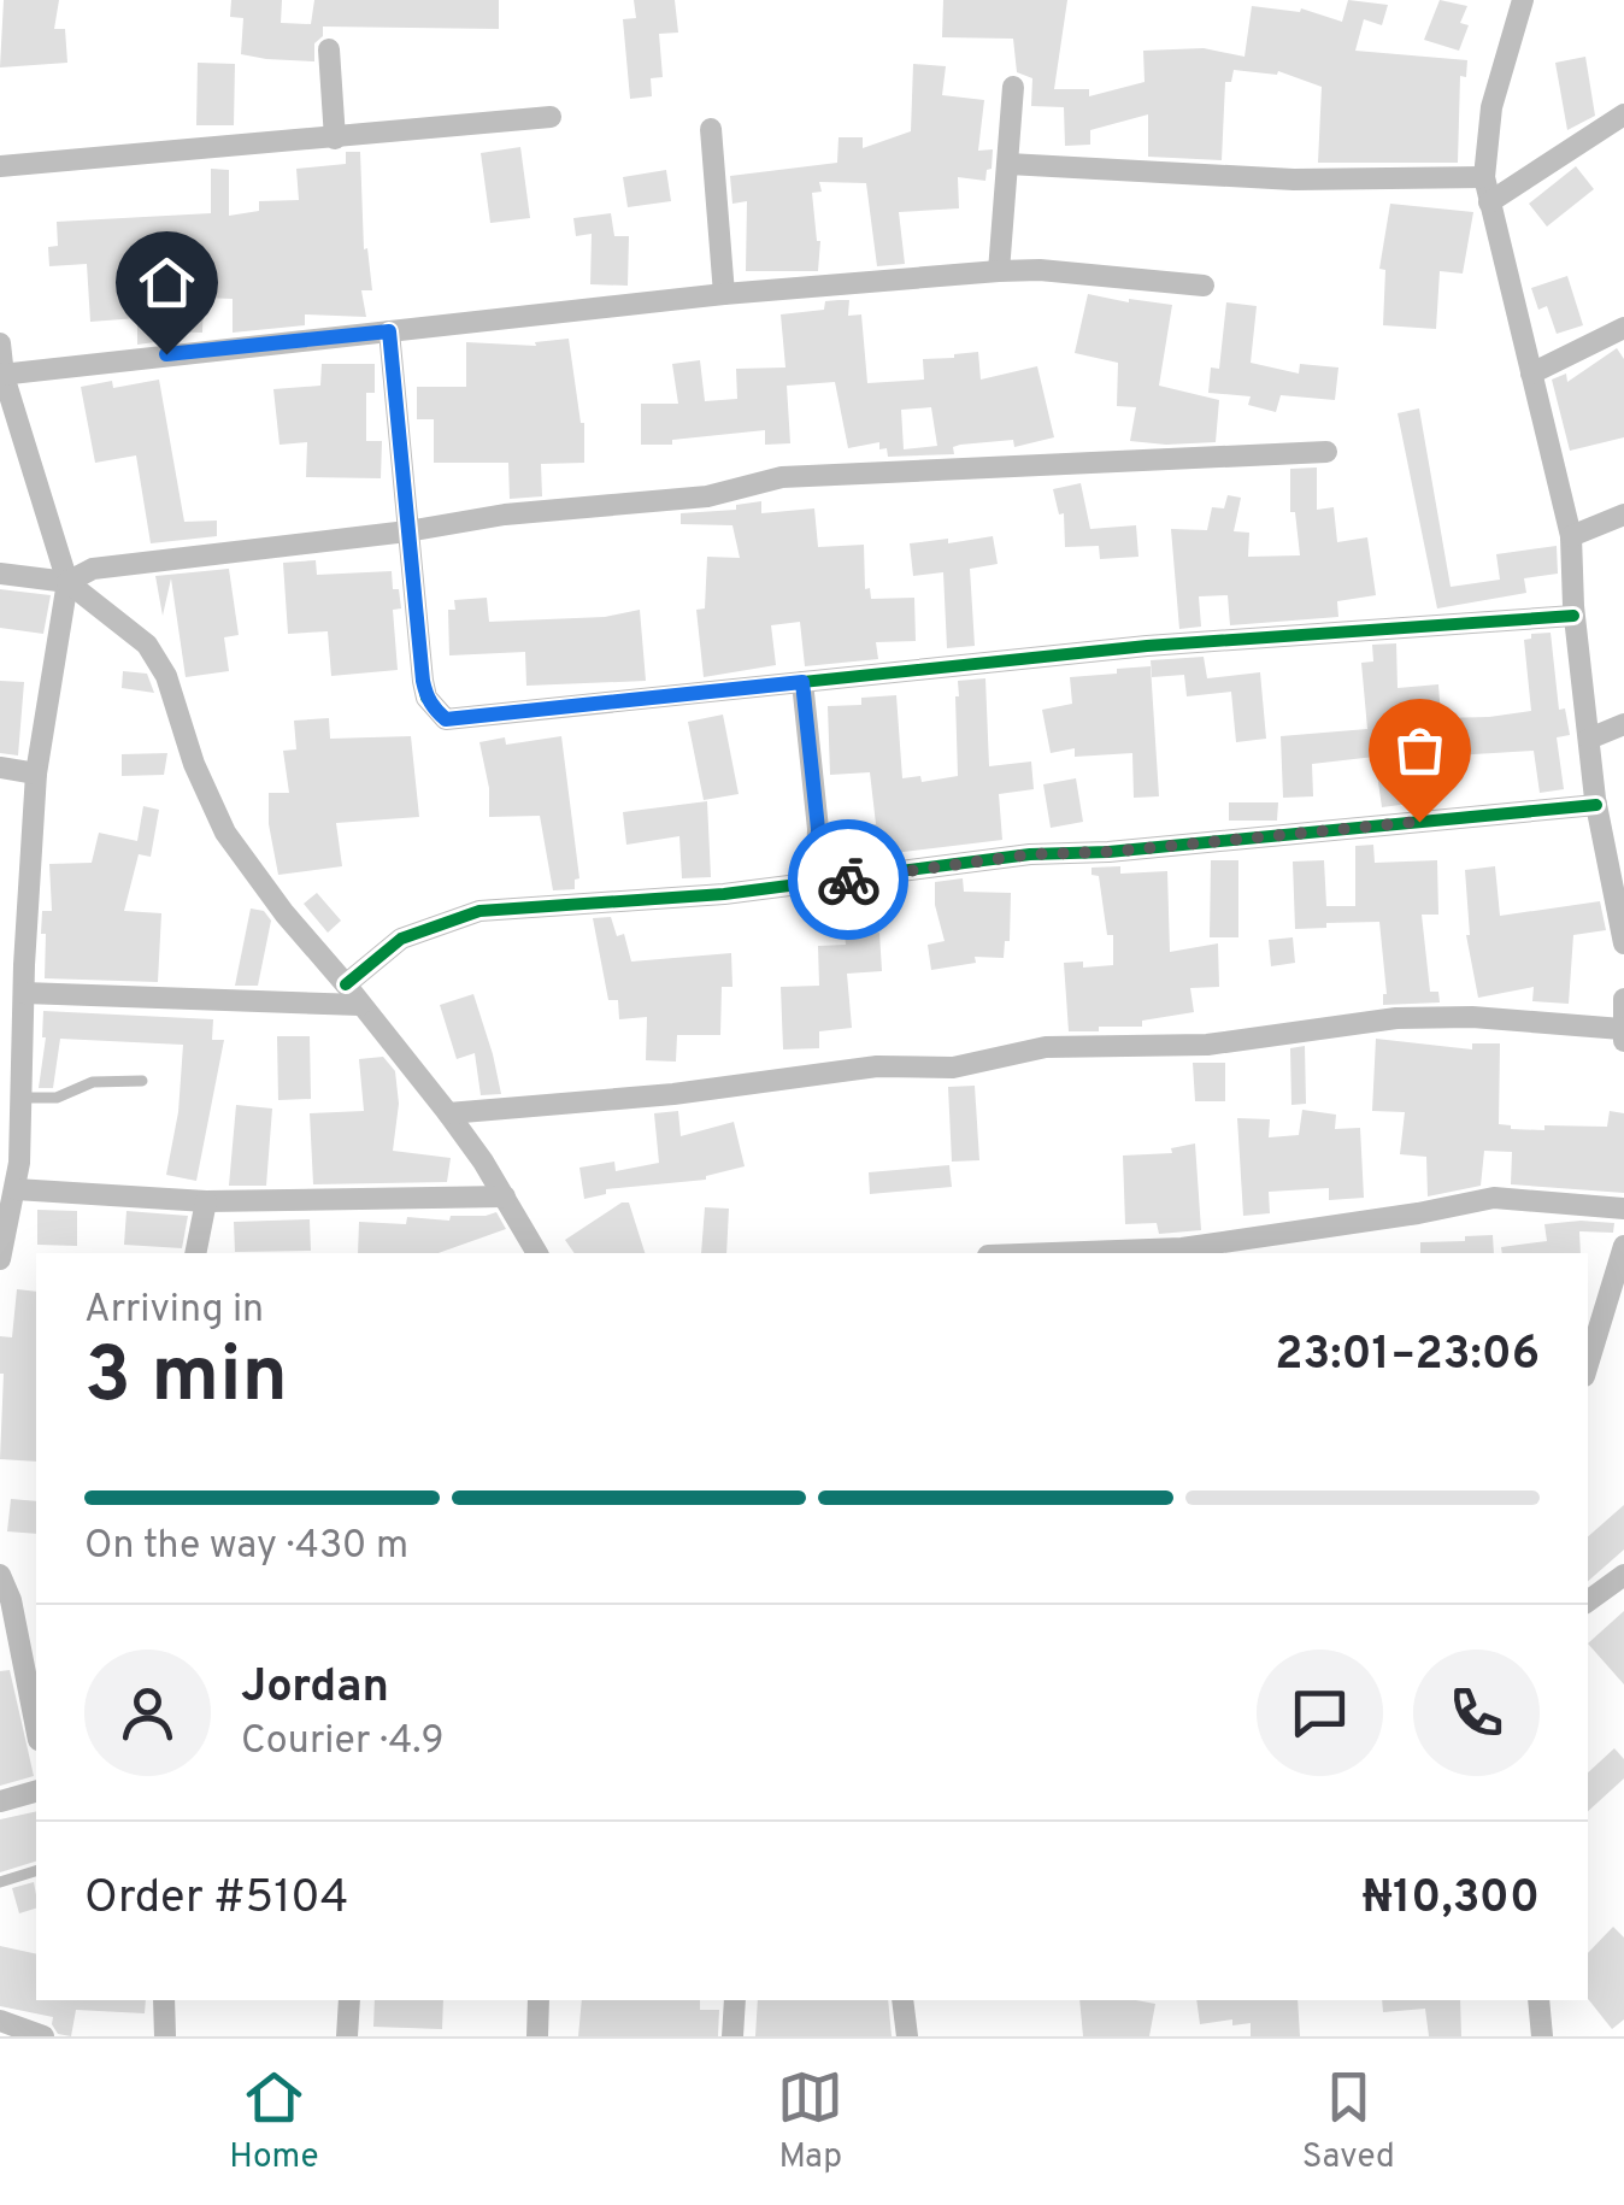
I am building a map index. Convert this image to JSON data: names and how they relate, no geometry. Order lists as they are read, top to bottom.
{
  "page": {
    "heading": ["3 min", "Arriving in", "23:01–23:06"],
    "panel": [
      "Jordan",
      "Courier · 4.9",
      "Order #5104",
      "₦10,300"
    ],
    "bar": "On the way · 430 m",
    "tabs": ["Home", "Map", "Saved"]
  }
}
